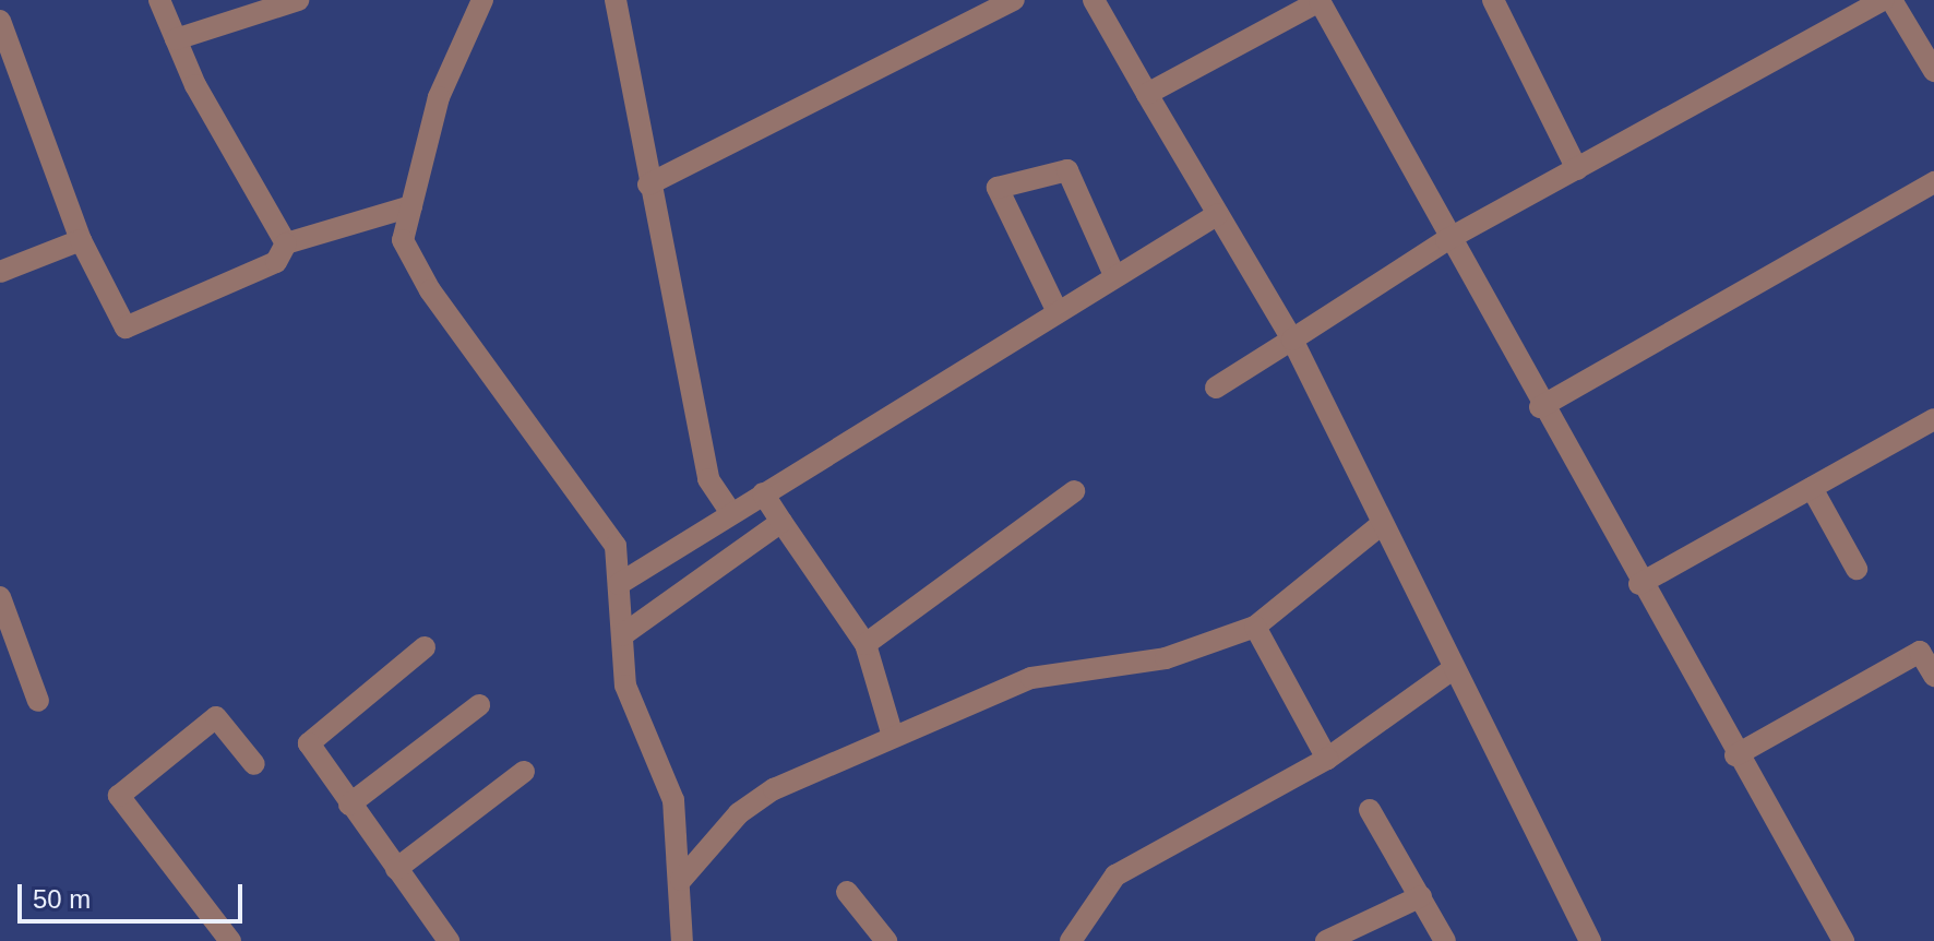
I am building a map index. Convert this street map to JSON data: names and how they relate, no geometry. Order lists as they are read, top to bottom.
{
  "scale_bar": "50 m"
}
